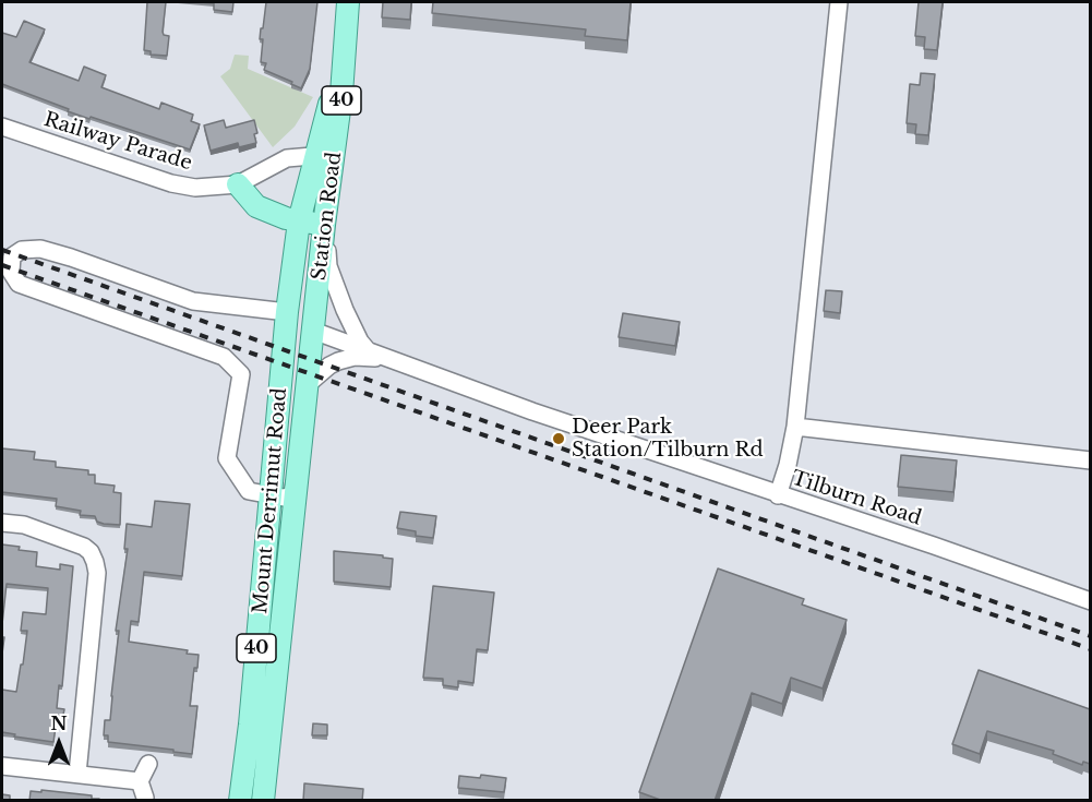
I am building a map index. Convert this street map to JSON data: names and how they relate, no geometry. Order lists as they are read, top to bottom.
{
  "streets": {
    "main road": ["40", "Station Road", "Mount Derrimut Road"],
    "street": ["Railway Parade", "Tilburn Road"]
  },
  "crossings": [
    ["Railway Parade", "Station Road"],
    ["Station Road", "Tilburn Road"],
    ["Station Road", "Mount Derrimut Road"]
  ],
  "places": ["Deer Park Station/Tilburn Rd"],
  "north": "top"
}
